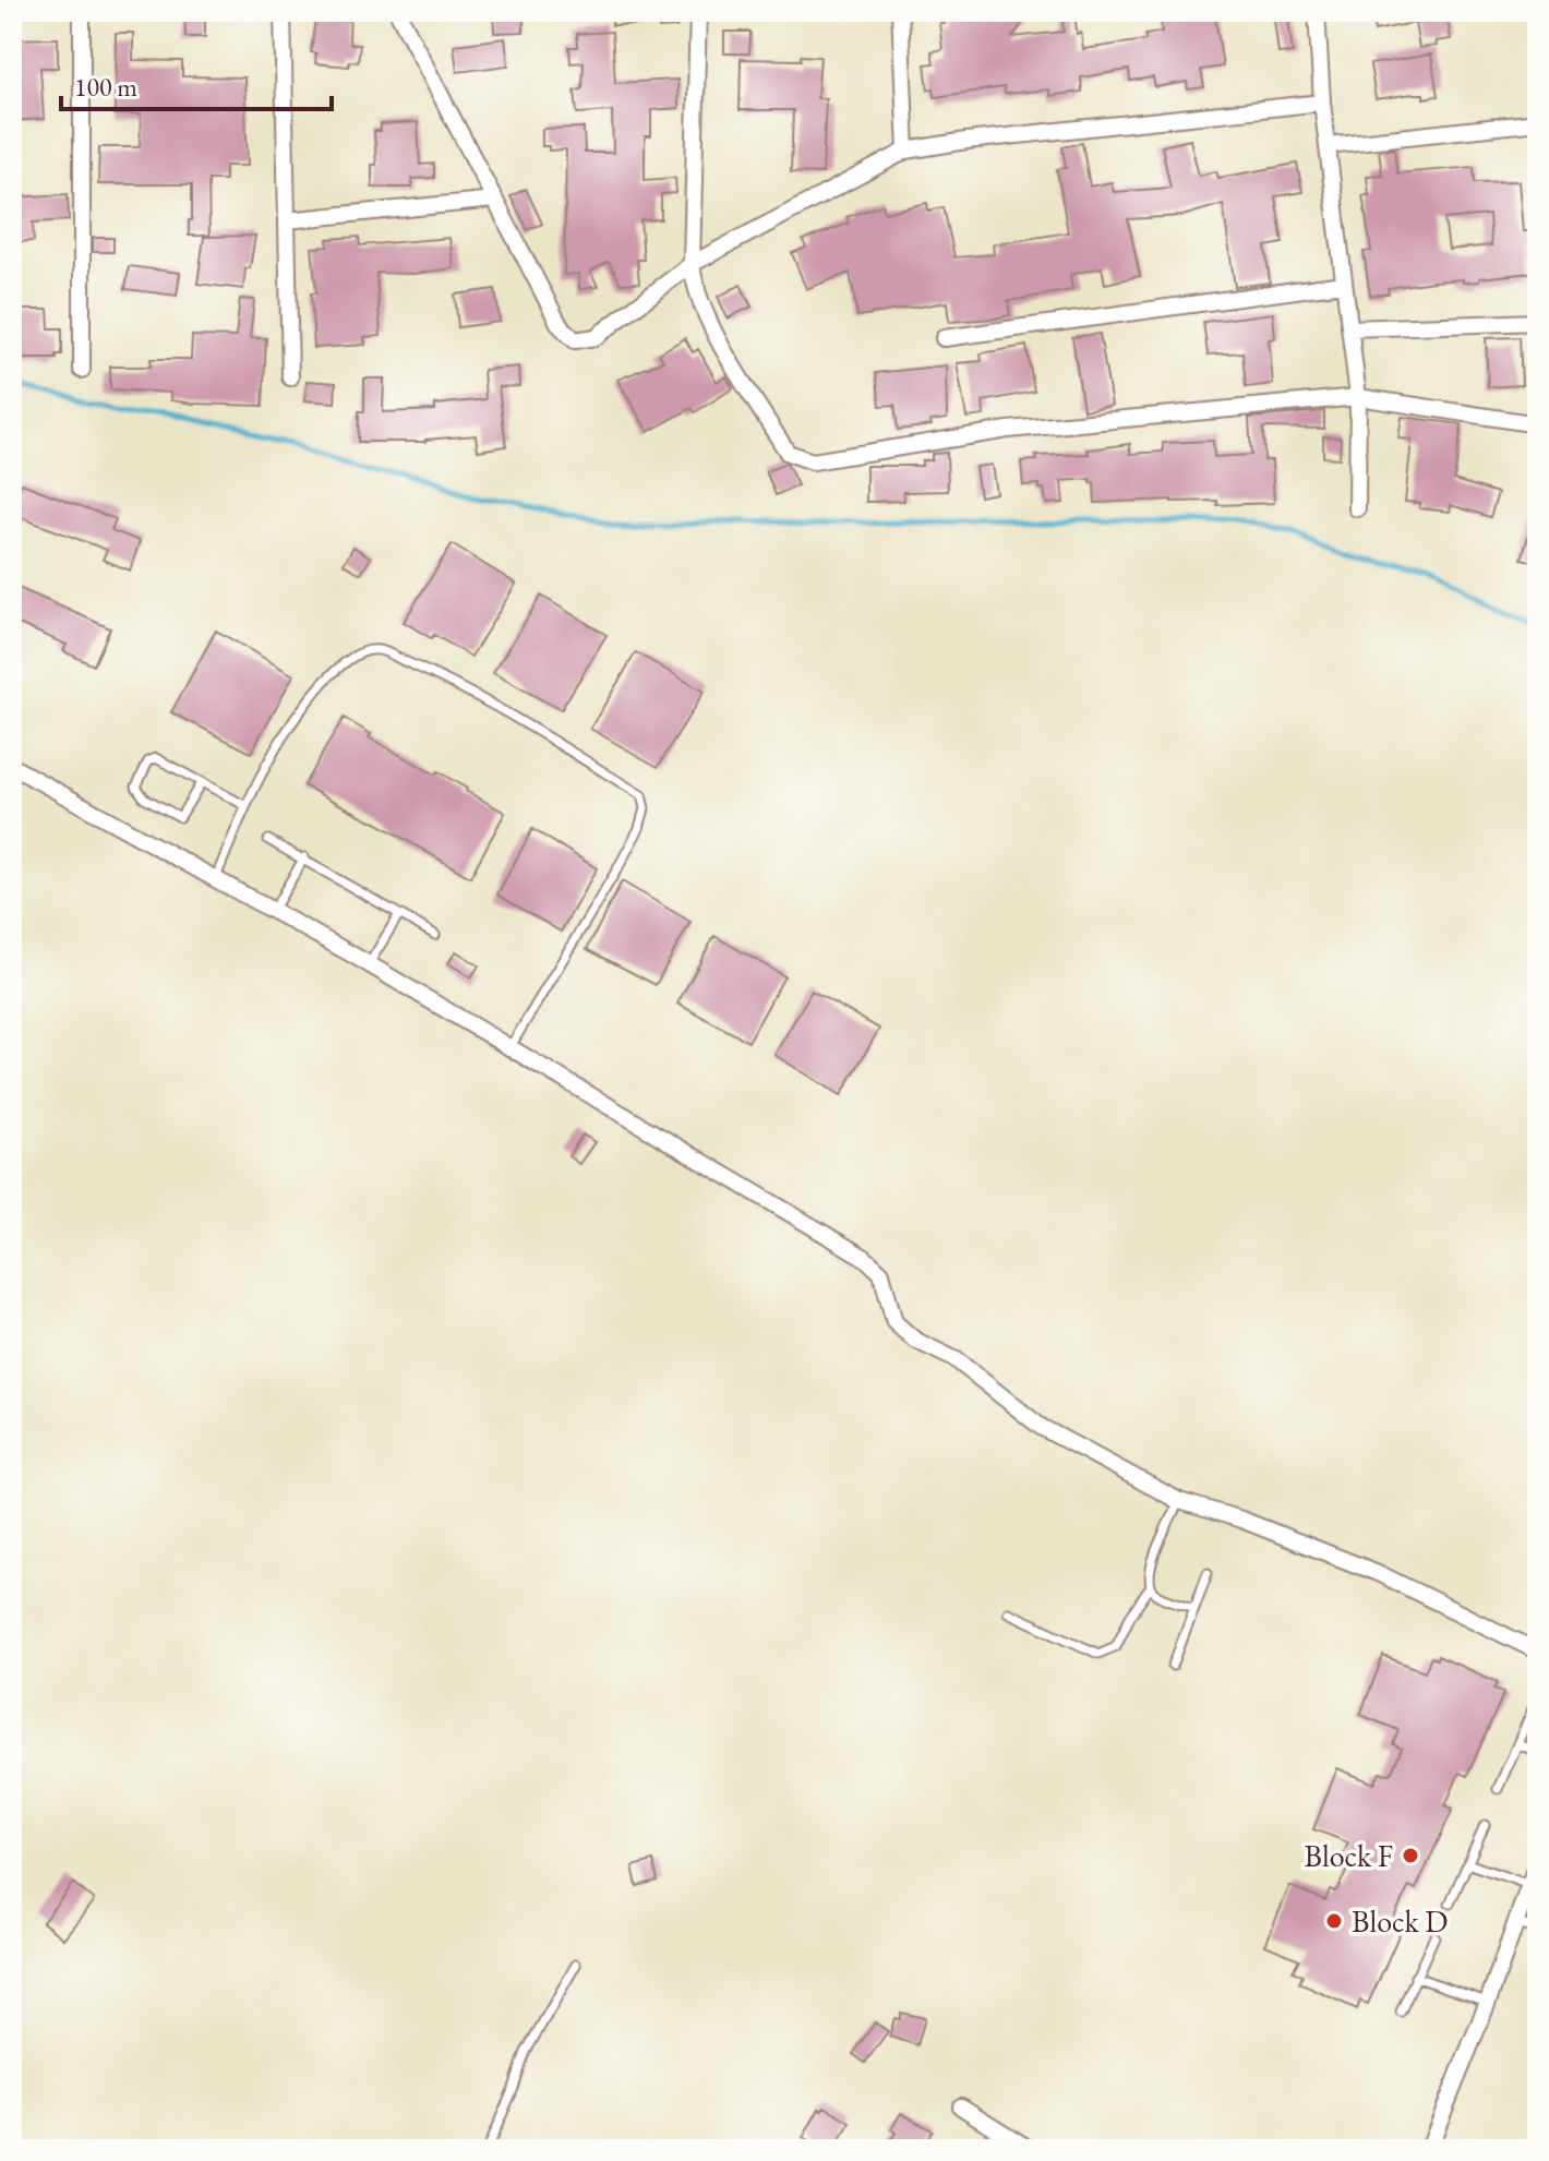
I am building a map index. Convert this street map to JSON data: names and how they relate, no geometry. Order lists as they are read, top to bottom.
{
  "places": ["Block F", "Block D"],
  "scale_bar": "100 m"
}
